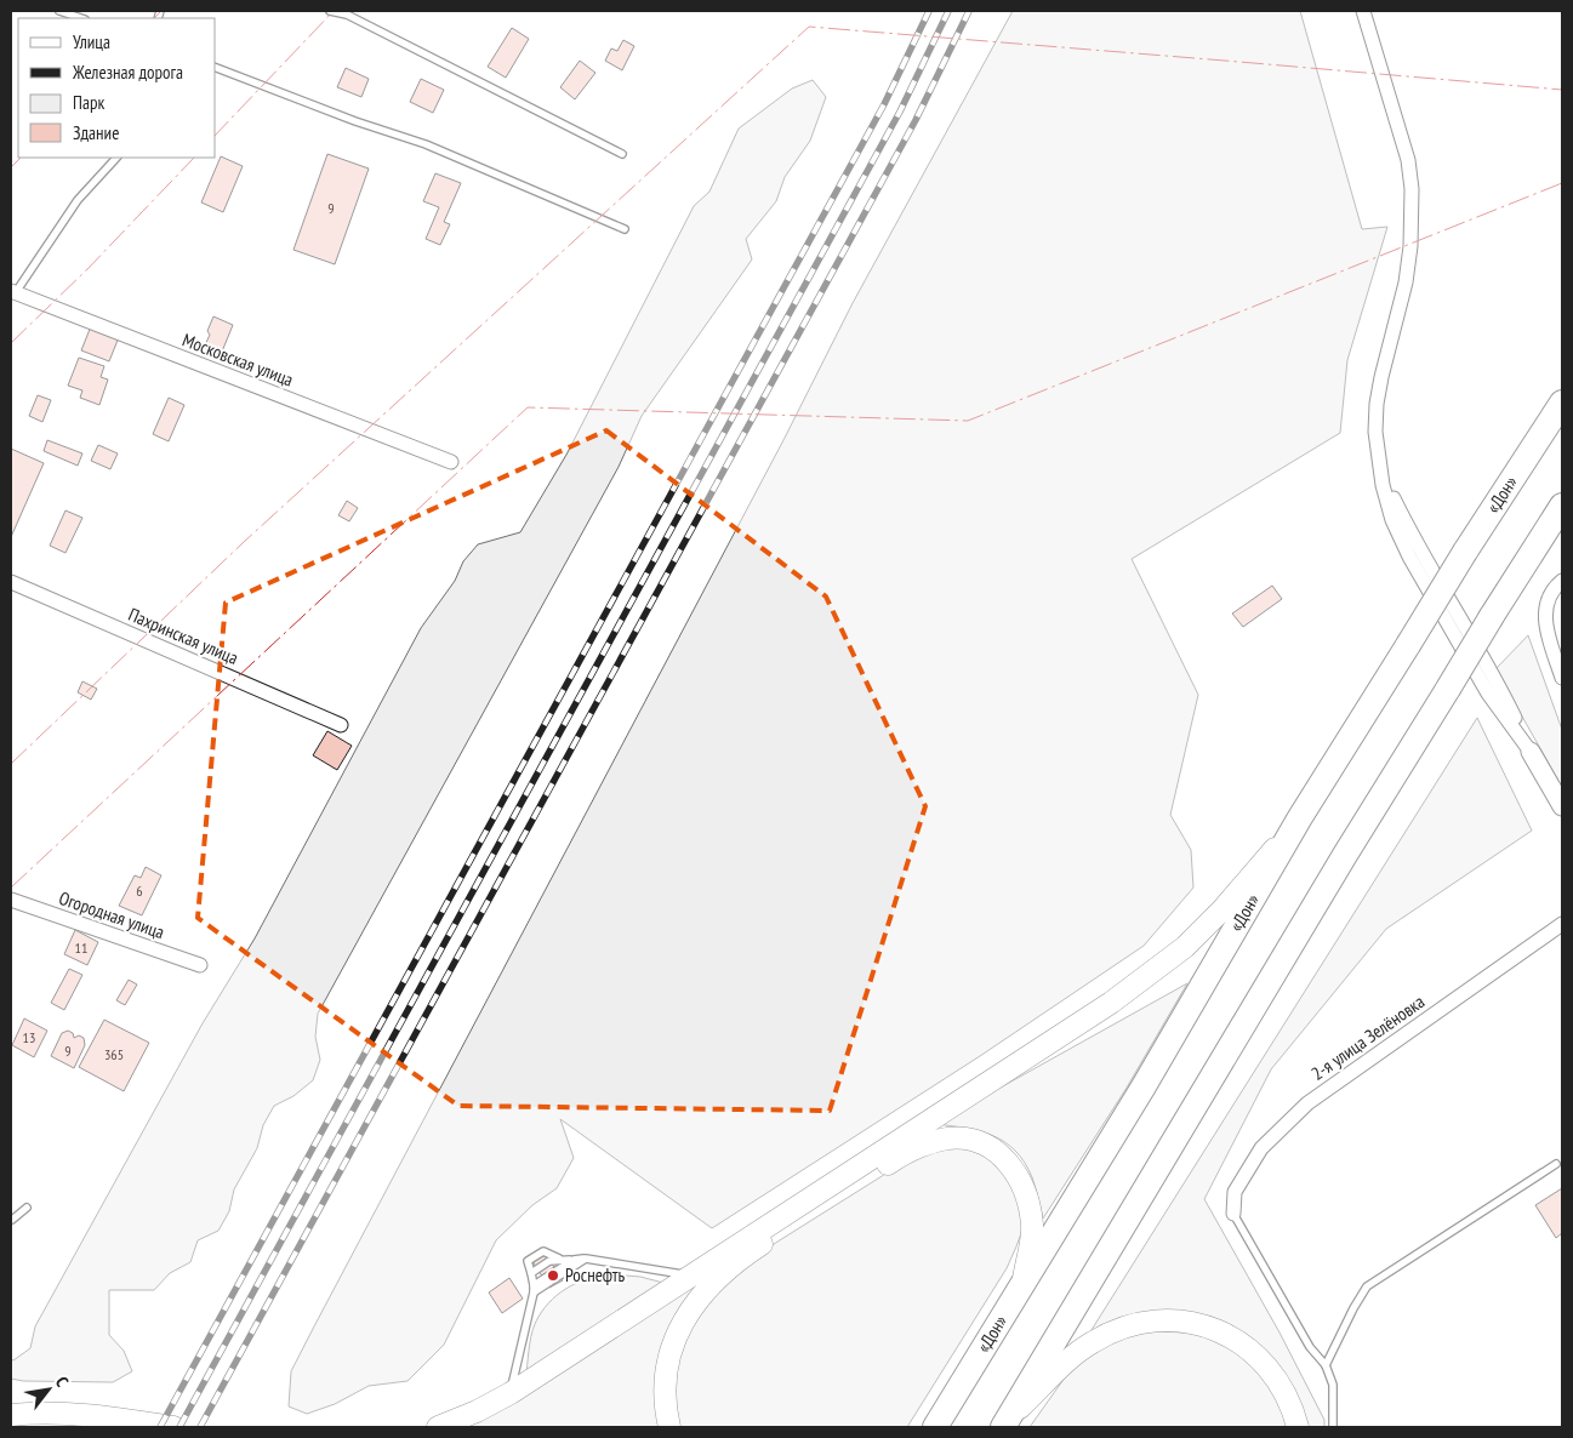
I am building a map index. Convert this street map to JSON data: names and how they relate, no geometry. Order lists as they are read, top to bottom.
{
  "streets": {
    "highway": ["«Дон»"],
    "street": [
      "Московская улица",
      "Пахринская улица",
      "Огородная улица",
      "2-я улица Зелёновка"
    ]
  },
  "places": ["Роснефть"],
  "house_numbers": [
    "9",
    "6",
    "11",
    "13",
    "9",
    "365"
  ],
  "legend": [
    "Улица",
    "Железная дорога",
    "Парк",
    "Здание"
  ],
  "north": "top right"
}
